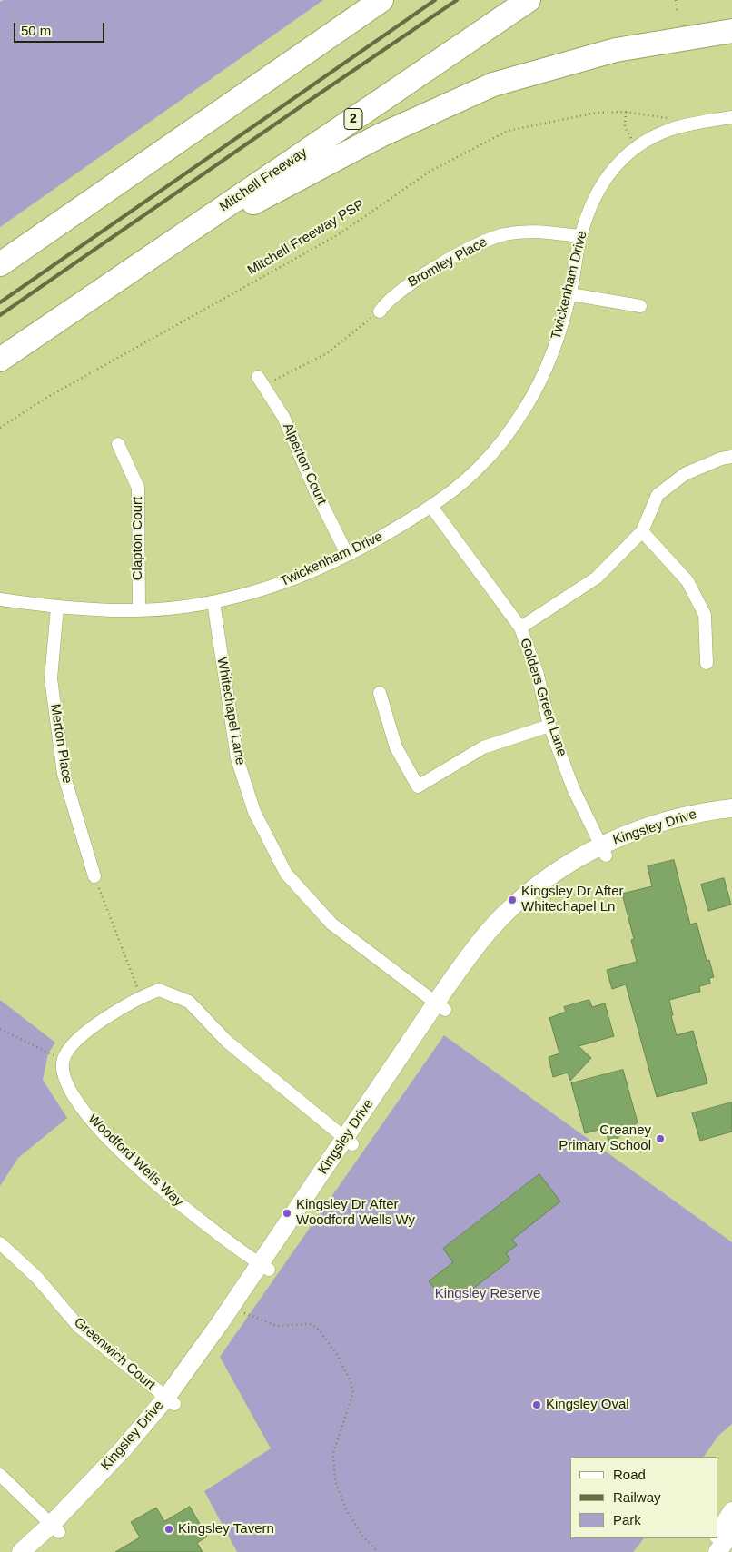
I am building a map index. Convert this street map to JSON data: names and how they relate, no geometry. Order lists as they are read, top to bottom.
{
  "streets": {
    "highway": ["2", "Mitchell Freeway"],
    "main road": ["Kingsley Drive"],
    "street": [
      "Bromley Place",
      "Twickenham Drive",
      "Alperton Court",
      "Clapton Court",
      "Golders Green Lane",
      "Whitechapel Lane",
      "Merton Place",
      "Woodford Wells Way",
      "Greenwich Court"
    ],
    "path": ["Mitchell Freeway PSP"]
  },
  "crossings": [
    ["Mitchell Freeway PSP", "Twickenham Drive"],
    ["Bromley Place", "Twickenham Drive"],
    ["Twickenham Drive", "Alperton Court"],
    ["Twickenham Drive", "Clapton Court"],
    ["Twickenham Drive", "Golders Green Lane"],
    ["Twickenham Drive", "Whitechapel Lane"],
    ["Twickenham Drive", "Merton Place"],
    ["Golders Green Lane", "Kingsley Drive"],
    ["Whitechapel Lane", "Kingsley Drive"],
    ["Kingsley Drive", "Woodford Wells Way"],
    ["Kingsley Drive", "Greenwich Court"]
  ],
  "parks": ["Kingsley Reserve"],
  "places": [
    "Kingsley Dr After Whitechapel Ln",
    "Creaney Primary School",
    "Kingsley Dr After Woodford Wells Wy",
    "Kingsley Oval",
    "Kingsley Tavern"
  ],
  "legend": ["Road", "Railway", "Park"],
  "scale_bar": "50 m"
}
